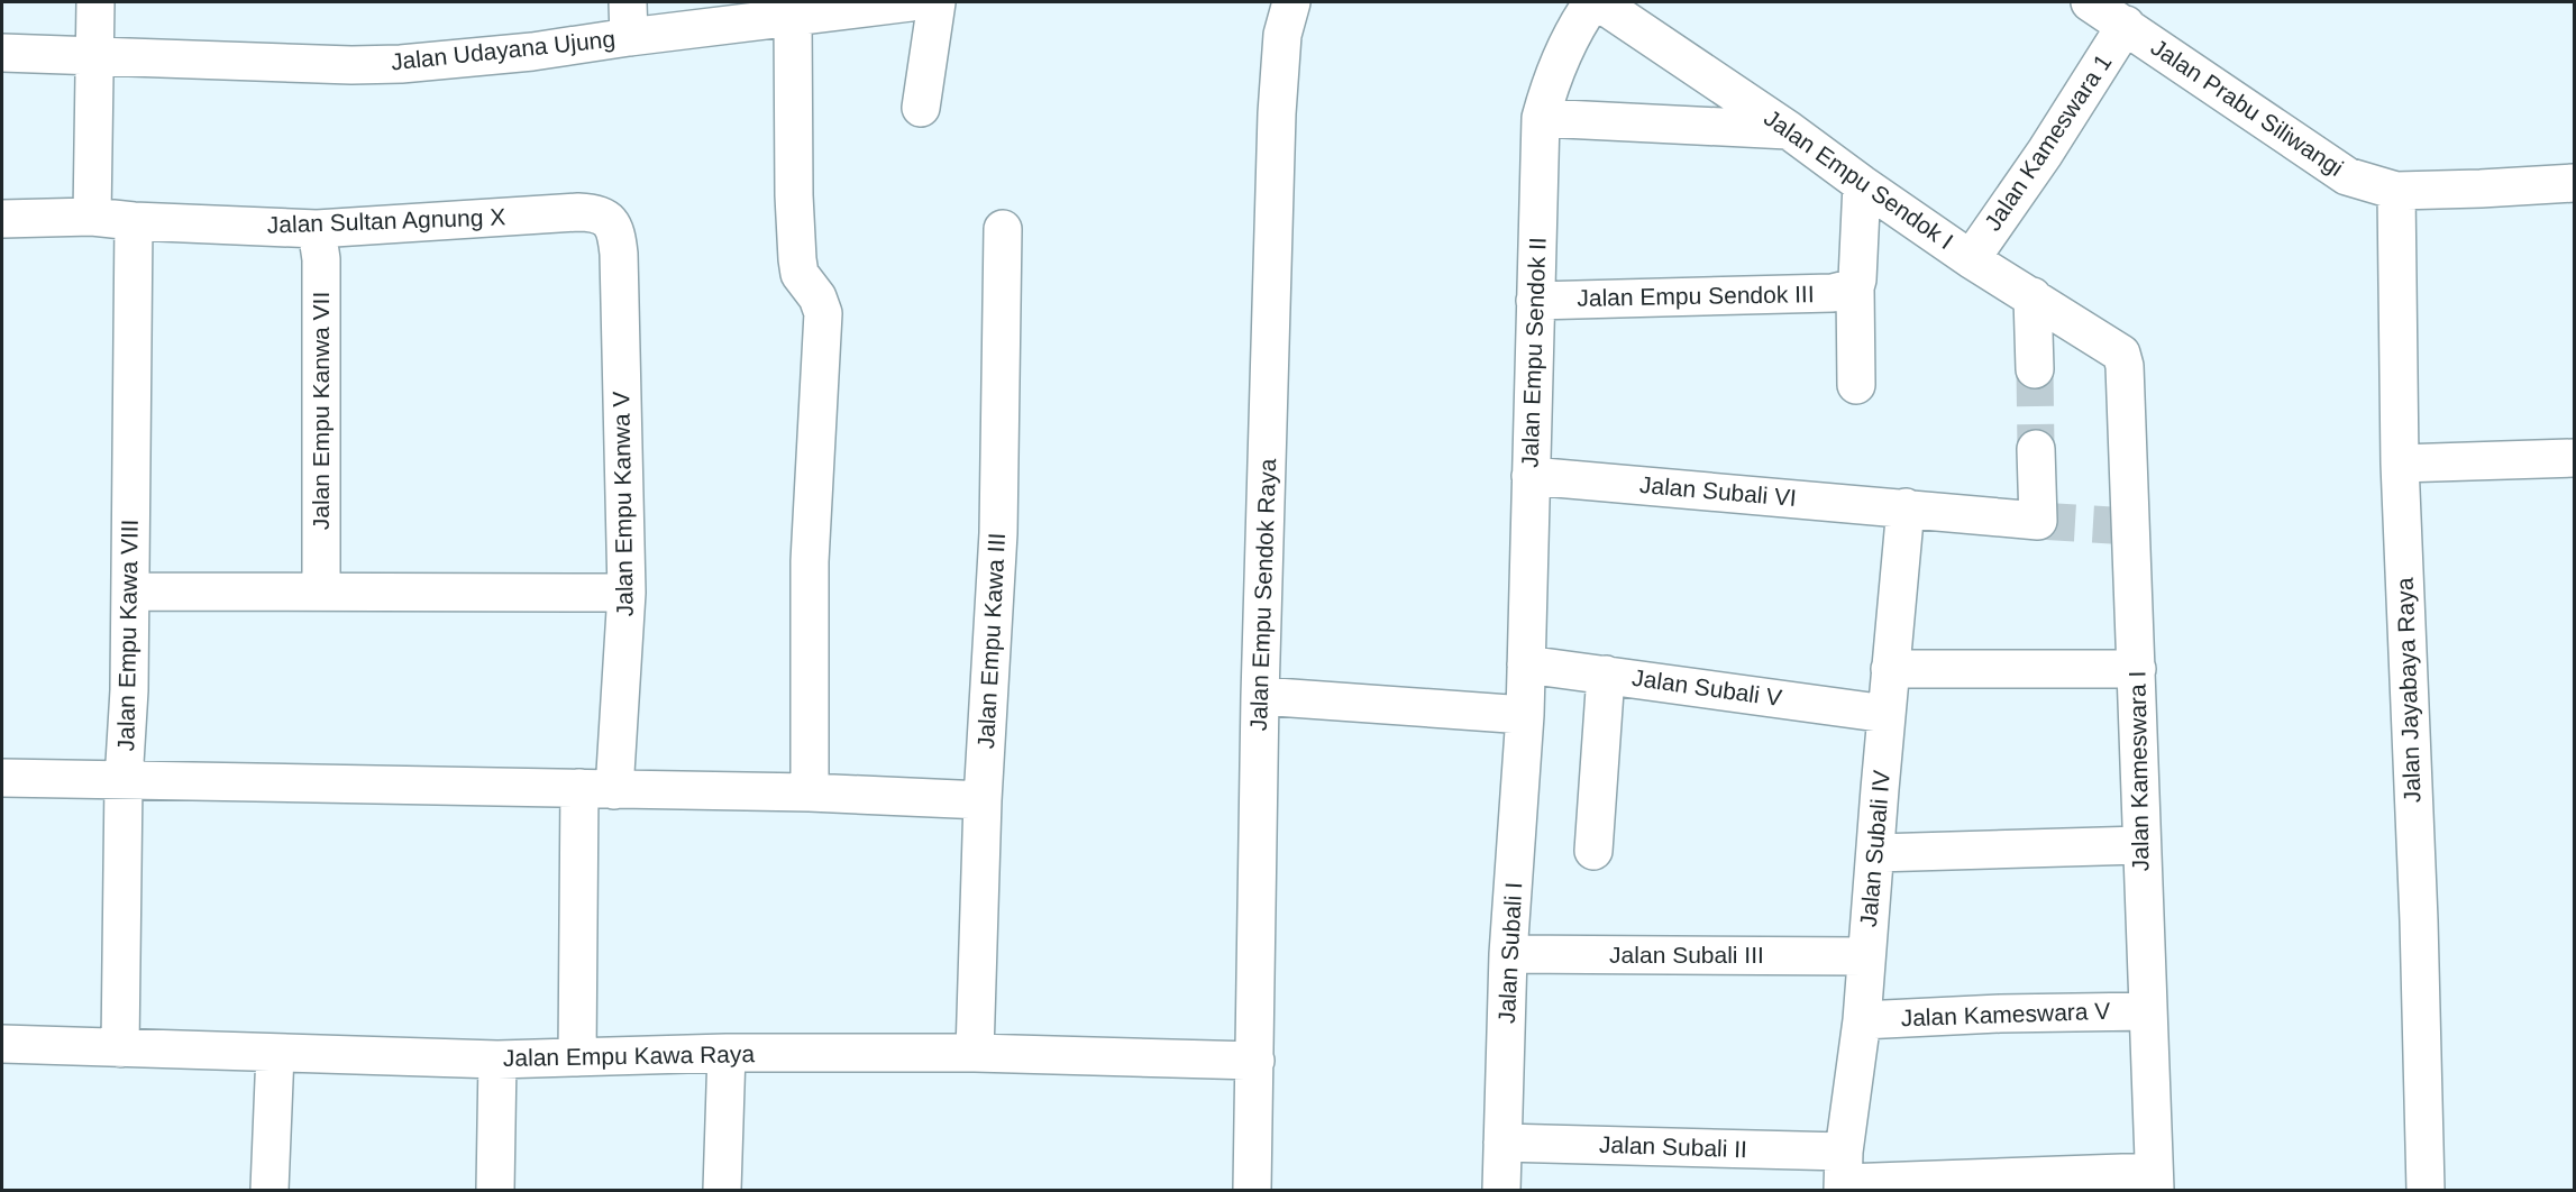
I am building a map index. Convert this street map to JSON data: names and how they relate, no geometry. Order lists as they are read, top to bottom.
{
  "streets": {
    "street": [
      "Jalan Udayana Ujung",
      "Jalan Prabu Siliwangi",
      "Jalan Kameswara 1",
      "Jalan Empu Sendok I",
      "Jalan Sultan Agnung X",
      "Jalan Empu Sendok III",
      "Jalan Empu Sendok II",
      "Jalan Empu Kanwa VII",
      "Jalan Subali VI",
      "Jalan Empu Kanwa V",
      "Jalan Empu Sendok Raya",
      "Jalan Empu Kawa VIII",
      "Jalan Empu Kawa III",
      "Jalan Subali V",
      "Jalan Jayabaya Raya",
      "Jalan Kameswara I",
      "Jalan Subali IV",
      "Jalan Subali I",
      "Jalan Subali III",
      "Jalan Kameswara V",
      "Jalan Empu Kawa Raya",
      "Jalan Subali II"
    ]
  },
  "crossings": [
    ["Jalan Prabu Siliwangi", "Jalan Kameswara 1"],
    ["Jalan Prabu Siliwangi", "Jalan Jayabaya Raya"],
    ["Jalan Kameswara 1", "Jalan Empu Sendok I"],
    ["Jalan Empu Sendok I", "Jalan Kameswara I"],
    ["Jalan Sultan Agnung X", "Jalan Empu Kanwa VII"],
    ["Jalan Sultan Agnung X", "Jalan Empu Kanwa V"],
    ["Jalan Sultan Agnung X", "Jalan Empu Kawa VIII"],
    ["Jalan Empu Sendok III", "Jalan Empu Sendok II"],
    ["Jalan Empu Sendok II", "Jalan Subali VI"],
    ["Jalan Empu Sendok II", "Jalan Subali V"],
    ["Jalan Empu Sendok II", "Jalan Subali I"],
    ["Jalan Subali VI", "Jalan Subali IV"],
    ["Jalan Empu Kanwa V", "Jalan Empu Kawa Raya"],
    ["Jalan Empu Sendok Raya", "Jalan Empu Kawa Raya"],
    ["Jalan Empu Kawa VIII", "Jalan Empu Kawa Raya"],
    ["Jalan Empu Kawa III", "Jalan Empu Kawa Raya"],
    ["Jalan Subali V", "Jalan Subali IV"],
    ["Jalan Kameswara I", "Jalan Kameswara V"],
    ["Jalan Kameswara I", "Jalan Subali II"],
    ["Jalan Subali IV", "Jalan Subali III"],
    ["Jalan Subali IV", "Jalan Kameswara V"],
    ["Jalan Subali IV", "Jalan Subali II"],
    ["Jalan Subali I", "Jalan Subali III"],
    ["Jalan Subali I", "Jalan Subali II"]
  ]
}
